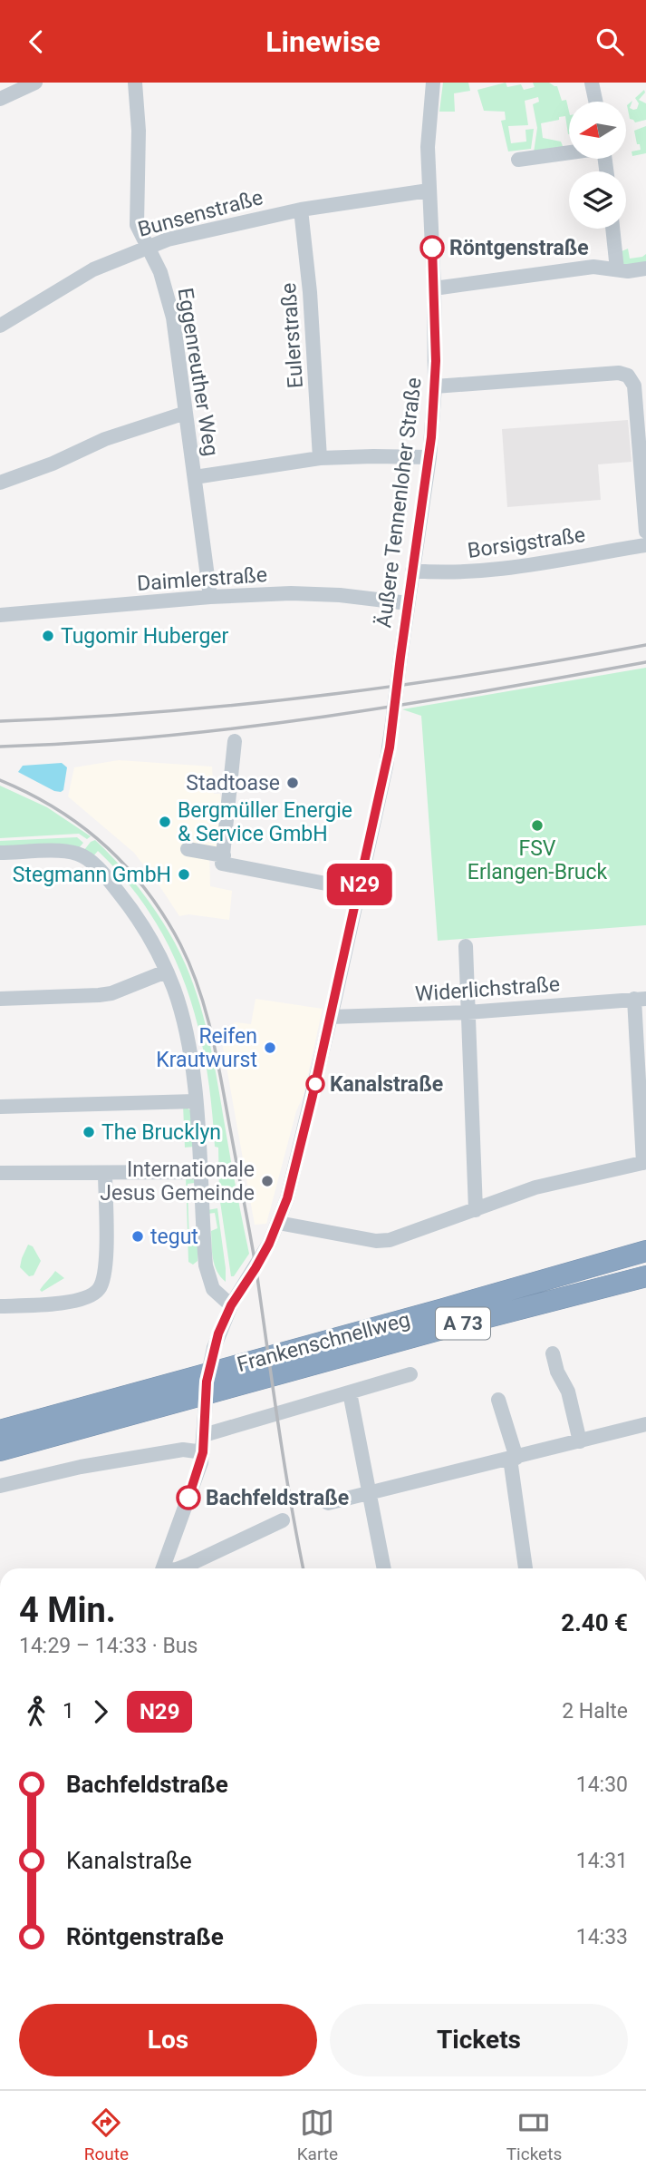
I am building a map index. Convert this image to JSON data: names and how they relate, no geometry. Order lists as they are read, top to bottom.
{
  "streets": {
    "highway": ["A 73", "Frankenschnellweg"],
    "street": [
      "Bunsenstraße",
      "Eulerstraße",
      "Eggenreuther Weg",
      "Äußere Tennenloher Straße",
      "Borsigstraße",
      "Daimlerstraße",
      "Widerlichstraße"
    ]
  },
  "crossings": [
    ["Bunsenstraße", "Eulerstraße"],
    ["Bunsenstraße", "Eggenreuther Weg"],
    ["Bunsenstraße", "Äußere Tennenloher Straße"],
    ["Eggenreuther Weg", "Daimlerstraße"],
    ["Äußere Tennenloher Straße", "Borsigstraße"],
    ["Äußere Tennenloher Straße", "Daimlerstraße"],
    ["Äußere Tennenloher Straße", "Widerlichstraße"]
  ],
  "places": [
    "Röntgenstraße",
    "Tugomir Huberger",
    "Stadtoase",
    "Bergmüller Energie & Service GmbH",
    "FSV Erlangen-Bruck",
    "Stegmann GmbH",
    "Reifen Krautwurst",
    "Kanalstraße",
    "The Brucklyn",
    "Internationale Jesus Gemeinde",
    "tegut",
    "Bachfeldstraße"
  ],
  "lines": ["bus line N29"],
  "north": "left",
  "page": {
    "header": "Linewise",
    "on_map": "N29",
    "heading": ["4 Min.", "14:29 – 14:33 · Bus", "2.40 €"],
    "legs": ["1", "N29", "2 Halte"],
    "list": [
      {
        "name": "Bachfeldstraße",
        "value": "14:30"
      },
      {
        "name": "Kanalstraße",
        "value": "14:31"
      },
      {
        "name": "Röntgenstraße",
        "value": "14:33"
      }
    ],
    "buttons": ["Los", "Tickets"],
    "tabs": ["Route", "Karte", "Tickets"]
  }
}
